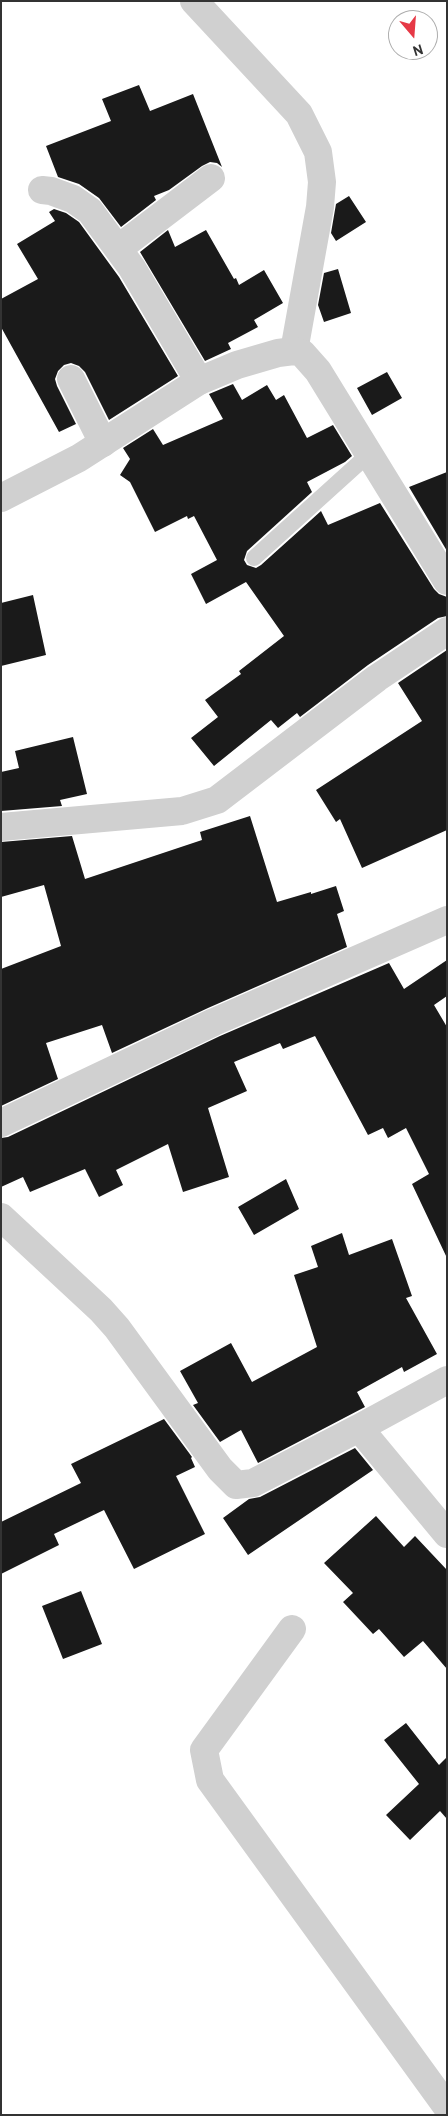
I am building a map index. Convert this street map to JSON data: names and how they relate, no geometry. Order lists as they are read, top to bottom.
{
  "north": "bottom"
}
